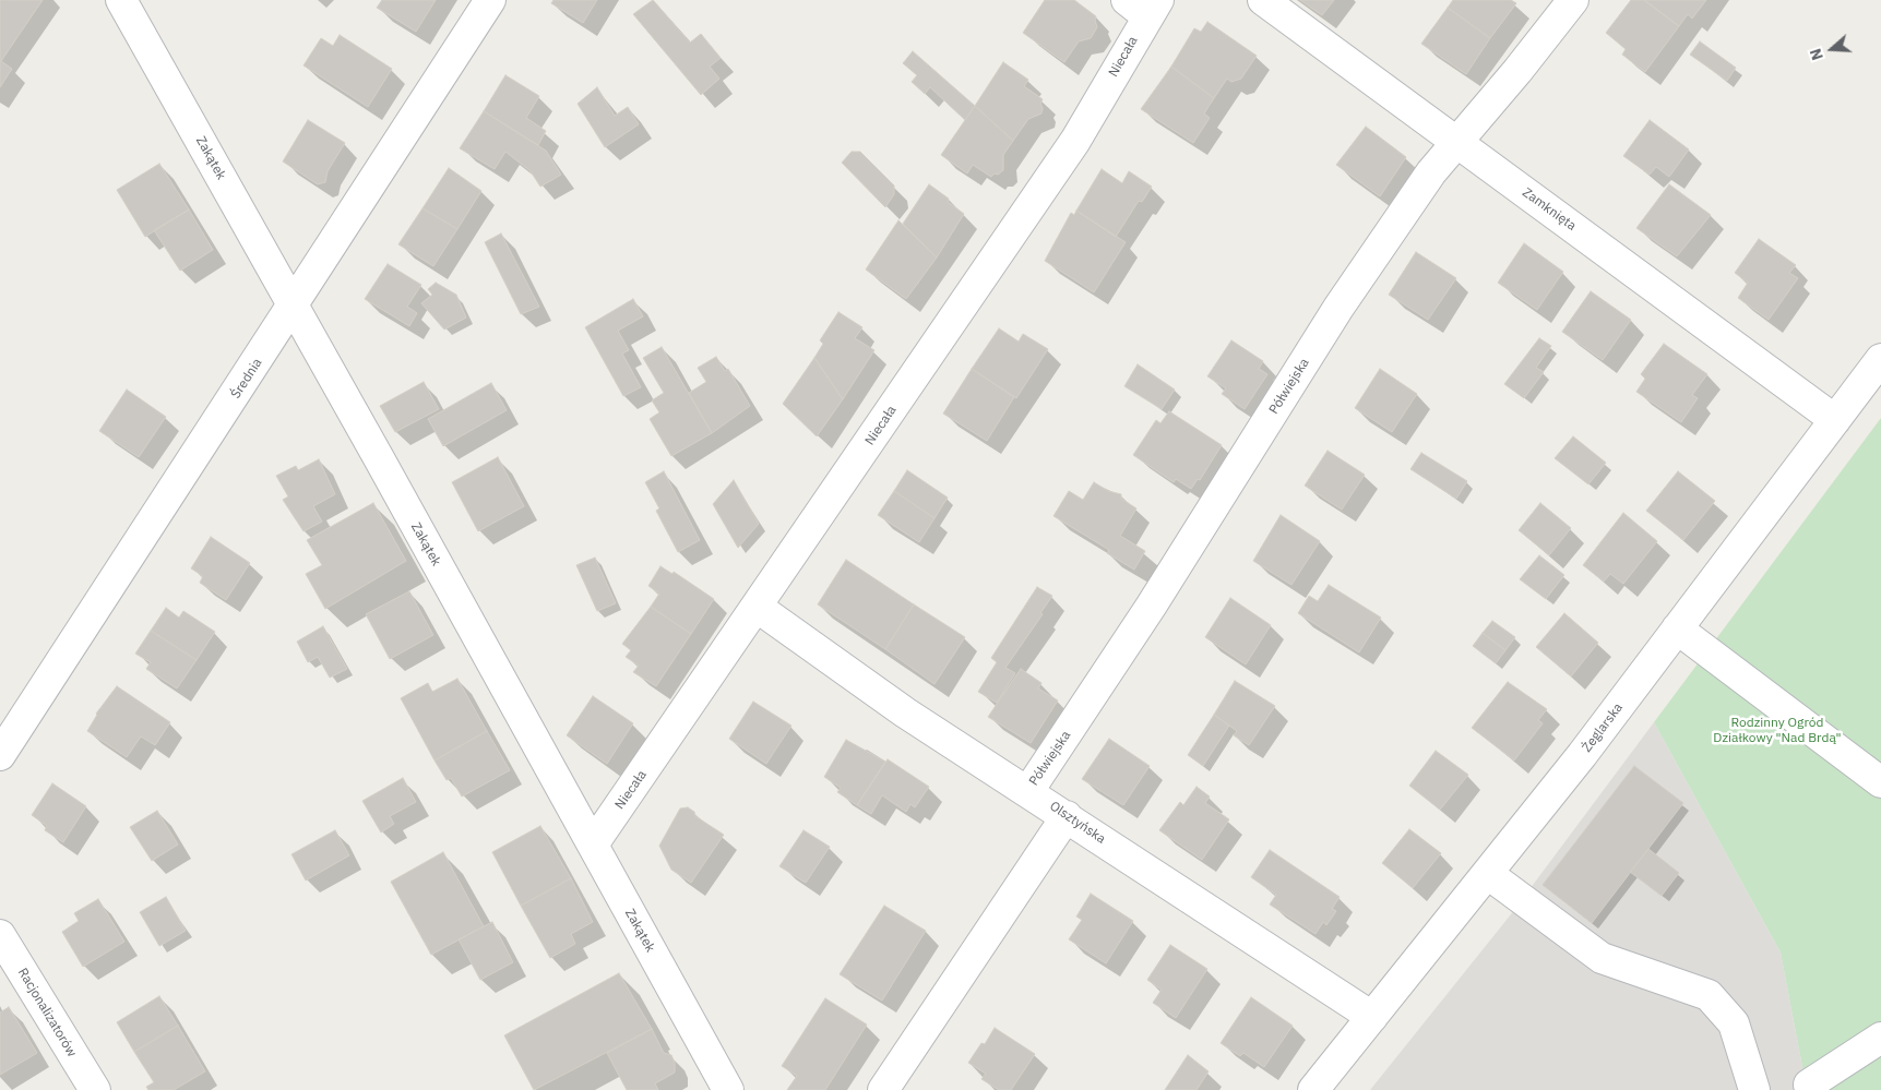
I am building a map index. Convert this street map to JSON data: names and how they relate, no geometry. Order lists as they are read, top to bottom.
{
  "streets": {
    "street": [
      "Niecała",
      "Zakątek",
      "Zamknięta",
      "Średnia",
      "Półwiejska",
      "Żeglarska",
      "Olsztyńska",
      "Racjonalizatorów"
    ]
  },
  "crossings": [
    ["Niecała", "Zakątek"],
    ["Niecała", "Olsztyńska"],
    ["Zakątek", "Średnia"],
    ["Zamknięta", "Półwiejska"],
    ["Zamknięta", "Żeglarska"],
    ["Półwiejska", "Olsztyńska"],
    ["Żeglarska", "Olsztyńska"]
  ],
  "parks": ["Rodzinny Ogród Działkowy \"Nad Brdą\""],
  "north": "left"
}
